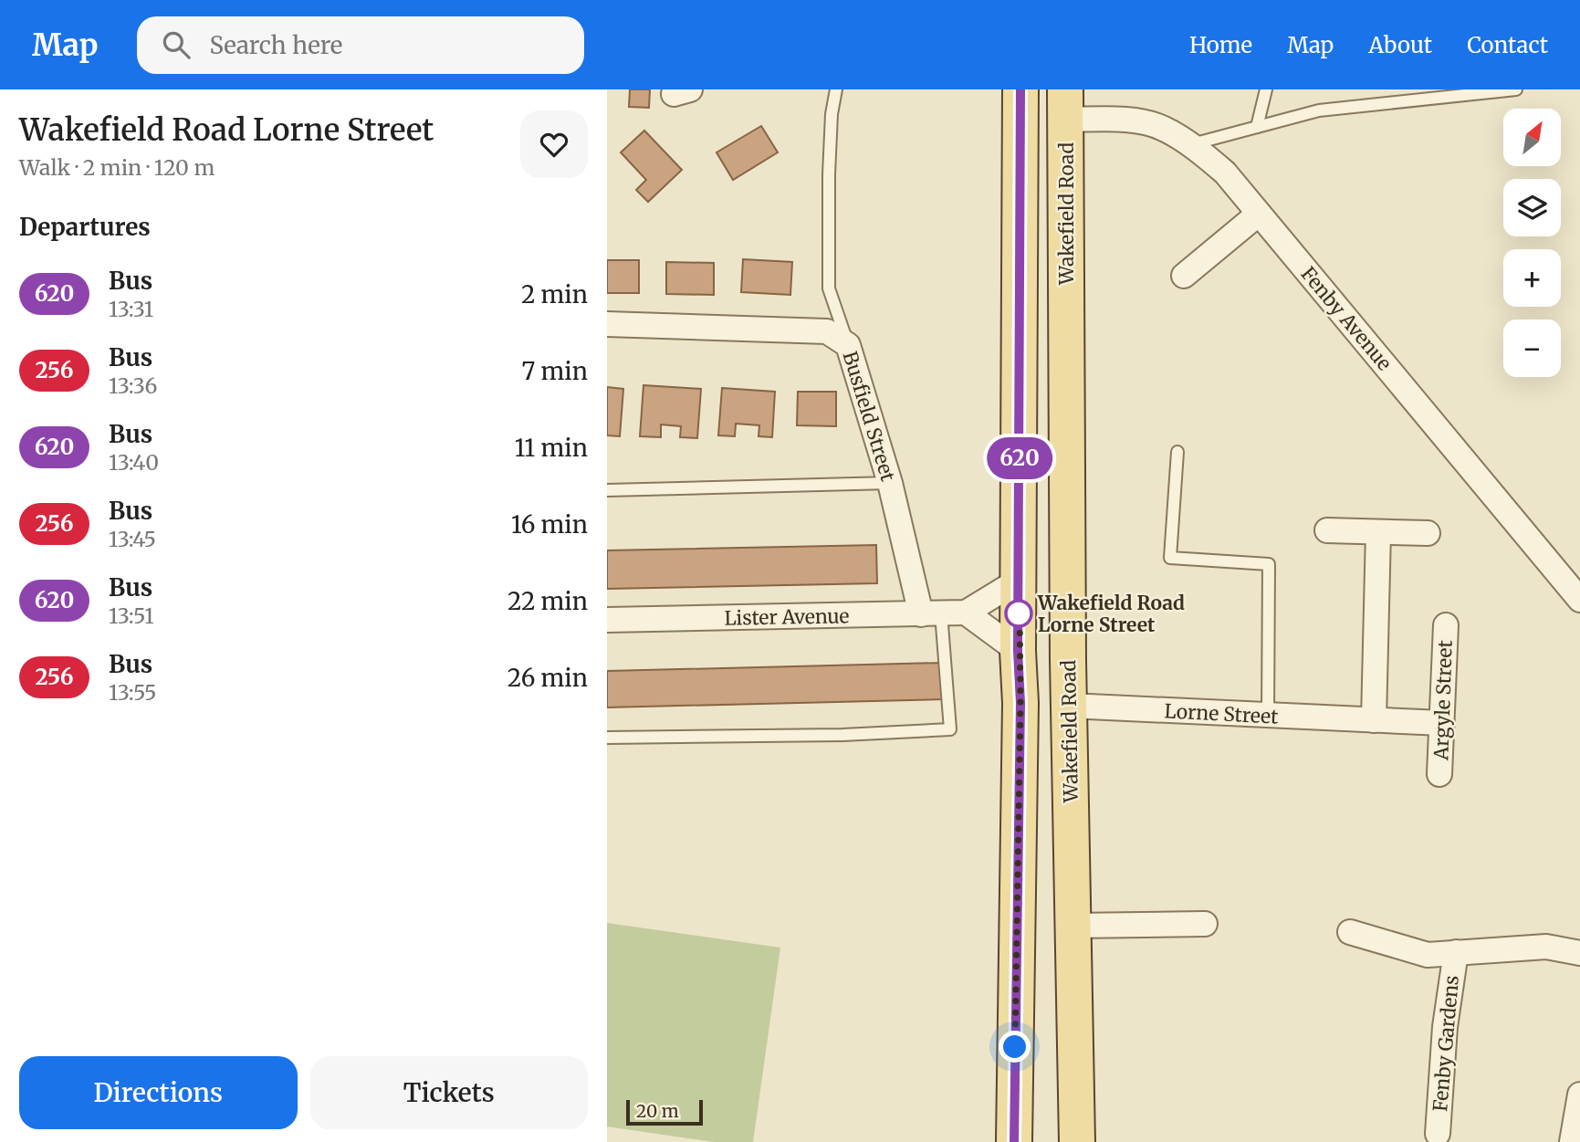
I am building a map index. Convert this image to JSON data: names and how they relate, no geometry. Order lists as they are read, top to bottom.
{
  "streets": {
    "main road": ["Wakefield Road"],
    "street": [
      "Fenby Avenue",
      "Busfield Street",
      "Lister Avenue",
      "Argyle Street",
      "Lorne Street",
      "Fenby Gardens"
    ]
  },
  "crossings": [
    ["Wakefield Road", "Fenby Avenue"],
    ["Wakefield Road", "Lorne Street"],
    ["Busfield Street", "Lister Avenue"],
    ["Argyle Street", "Lorne Street"]
  ],
  "places": ["Wakefield Road Lorne Street"],
  "lines": ["bus line 620"],
  "scale_bar": "20 m",
  "north": "top right",
  "page": {
    "header": "Map",
    "search": "Search here",
    "nav": [
      "Home",
      "Map",
      "About",
      "Contact"
    ],
    "heading": [
      ["Wakefield Road Lorne Street", "Walk · 2 min · 120 m"],
      "Departures"
    ],
    "on_map": "620",
    "map_buttons": ["+", "−"],
    "list": [
      {
        "mark": "620",
        "name": "Bus",
        "note": "13:31",
        "value": "2 min"
      },
      {
        "mark": "256",
        "name": "Bus",
        "note": "13:36",
        "value": "7 min"
      },
      {
        "mark": "620",
        "name": "Bus",
        "note": "13:40",
        "value": "11 min"
      },
      {
        "mark": "256",
        "name": "Bus",
        "note": "13:45",
        "value": "16 min"
      },
      {
        "mark": "620",
        "name": "Bus",
        "note": "13:51",
        "value": "22 min"
      },
      {
        "mark": "256",
        "name": "Bus",
        "note": "13:55",
        "value": "26 min"
      }
    ],
    "buttons": ["Directions", "Tickets"],
    "scale": "20 m"
  }
}
